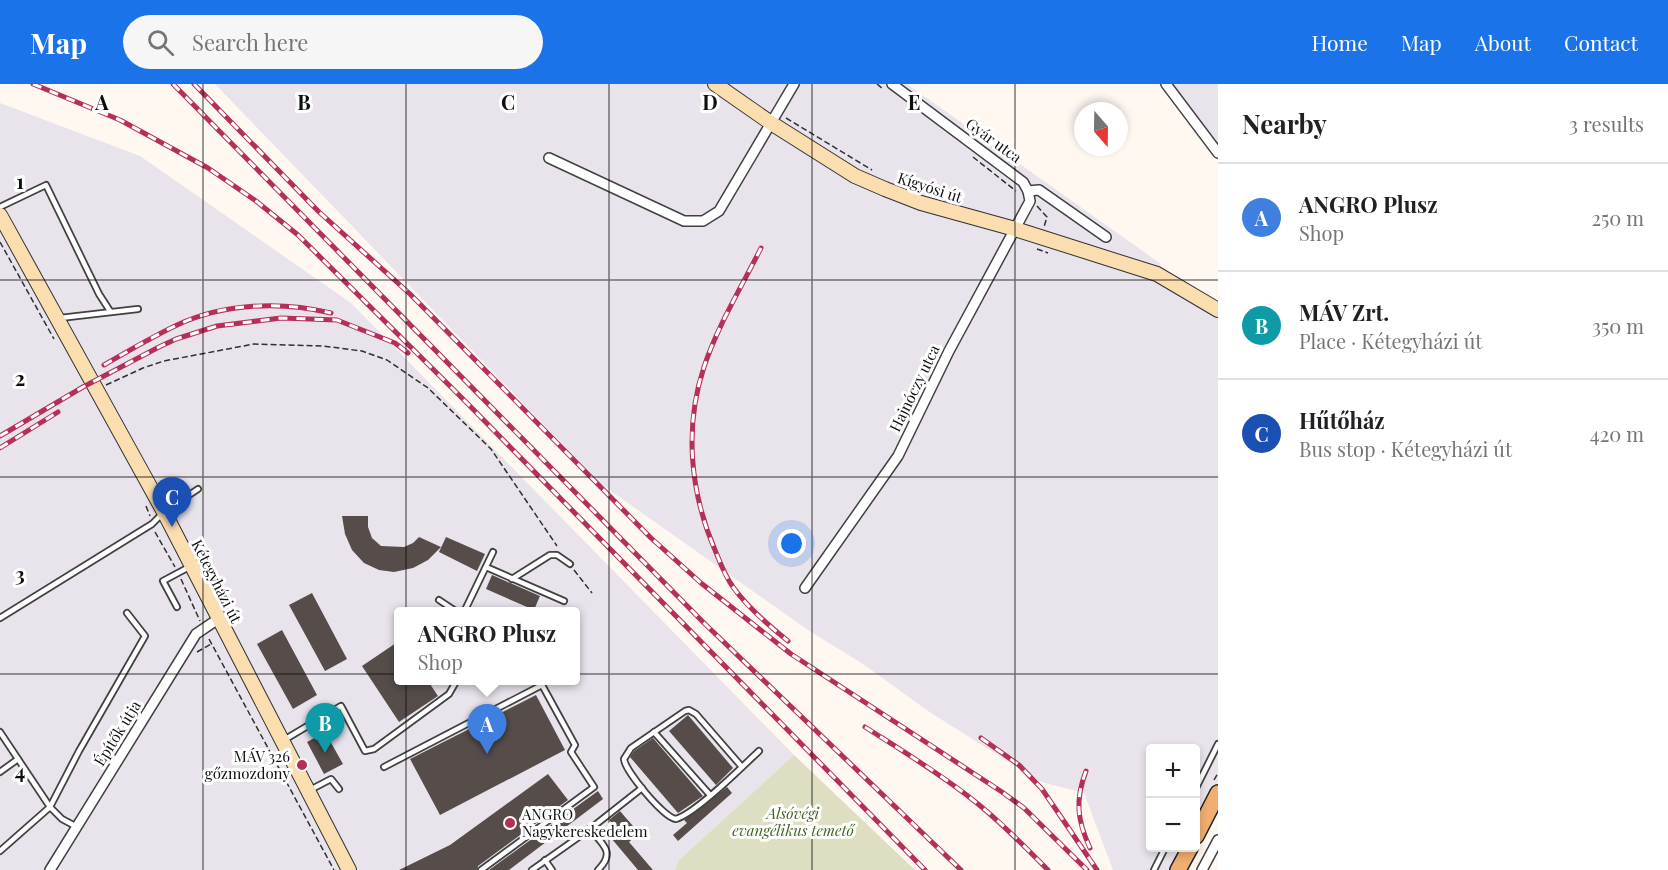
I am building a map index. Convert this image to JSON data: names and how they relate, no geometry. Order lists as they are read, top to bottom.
{
  "streets": {
    "street": [
      "Gyár utca",
      "Kígyósi út",
      "Hajnóczy utca",
      "Kétegyházi út",
      "Építők útja"
    ]
  },
  "crossings": [
    ["Gyár utca", "Hajnóczy utca"],
    ["Kígyósi út", "Hajnóczy utca"],
    ["Kétegyházi út", "Építők útja"]
  ],
  "parks": ["Alsóvégi evangélikus temető"],
  "places": ["MÁV 326 gőzmozdony", "ANGRO Nagykereskedelem"],
  "north": "bottom",
  "page": {
    "header": "Map",
    "search": "Search here",
    "nav": [
      "Home",
      "Map",
      "About",
      "Contact"
    ],
    "heading": ["Nearby", "3 results"],
    "list": [
      {
        "mark": "A",
        "name": "ANGRO Plusz",
        "note": "Shop",
        "value": "250 m"
      },
      {
        "mark": "B",
        "name": "MÁV Zrt.",
        "note": "Place · Kétegyházi út",
        "value": "350 m"
      },
      {
        "mark": "C",
        "name": "Hűtőház",
        "note": "Bus stop · Kétegyházi út",
        "value": "420 m"
      }
    ],
    "pins": ["C", "B", "A"],
    "popup": ["ANGRO Plusz", "Shop"],
    "map_buttons": ["+", "−"]
  },
  "grid": {
    "columns": [
      "A",
      "B",
      "C",
      "D",
      "E"
    ],
    "rows": [
      "1",
      "2",
      "3",
      "4"
    ]
  }
}
